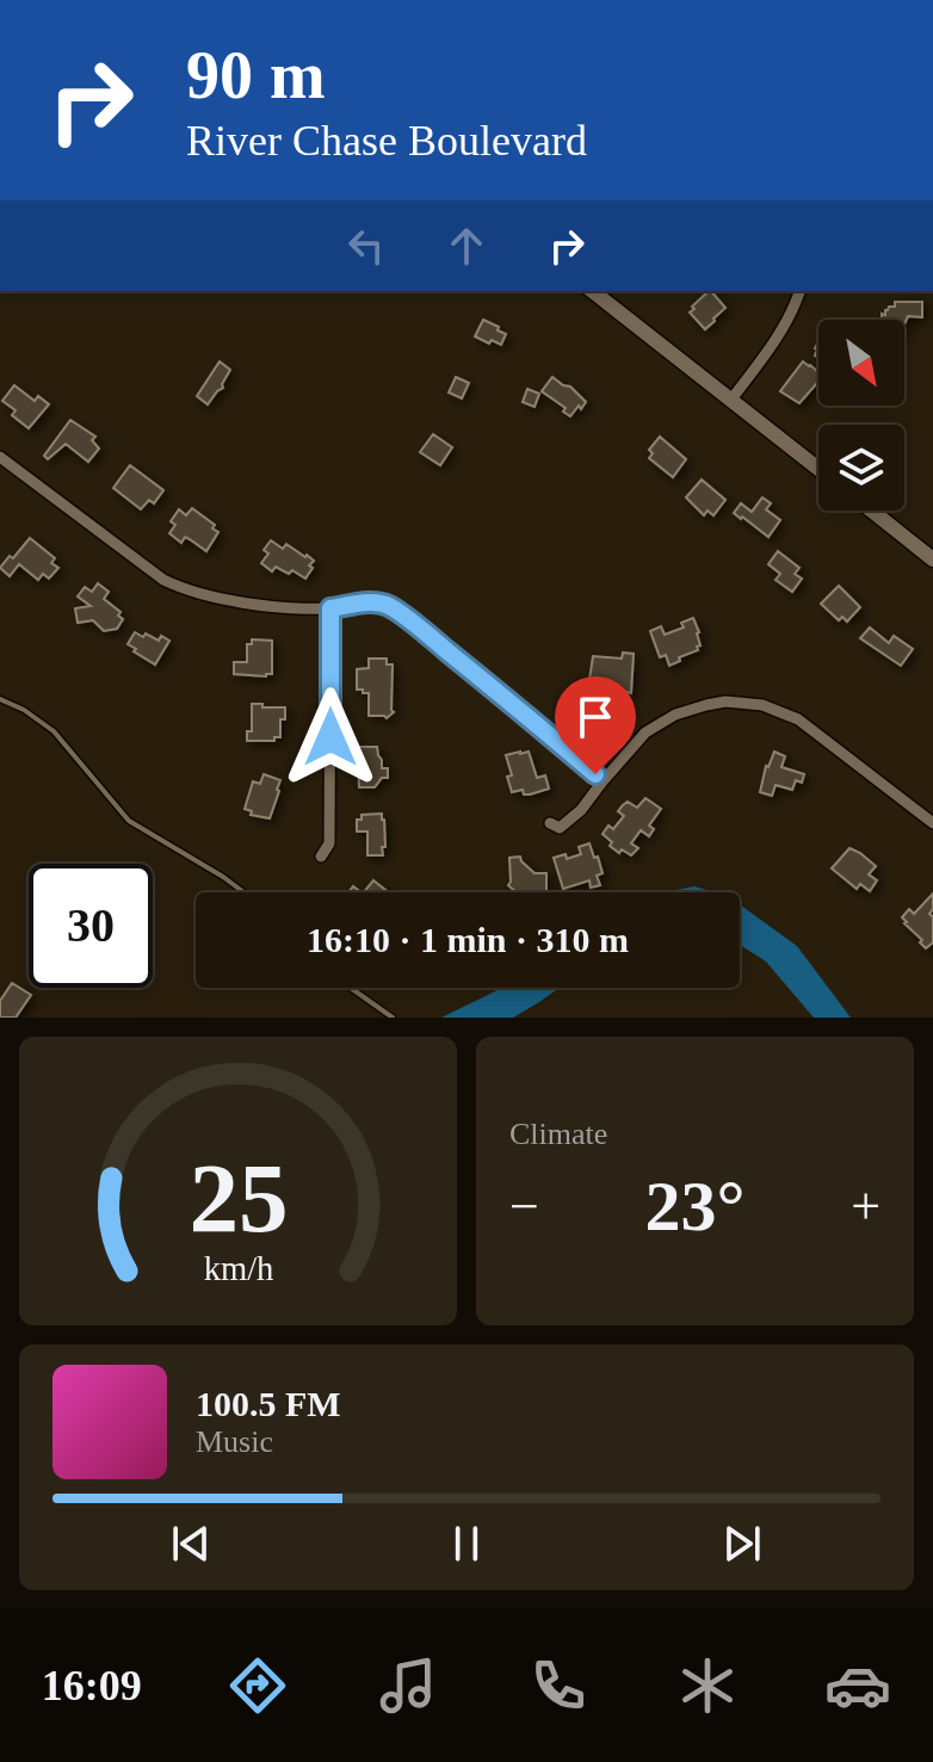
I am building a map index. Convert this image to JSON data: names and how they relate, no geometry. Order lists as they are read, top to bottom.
{
  "north": "bottom right",
  "page": {
    "turn": ["90 m", "River Chase Boulevard"],
    "limit": "30",
    "trip": "16:10 · 1 min · 310 m",
    "tile": "Climate",
    "heat": ["−", "23°", "+"],
    "song": ["100.5 FM", "Music"],
    "tabs": "16:09",
    "gauge": ["25", "km/h"]
  }
}
